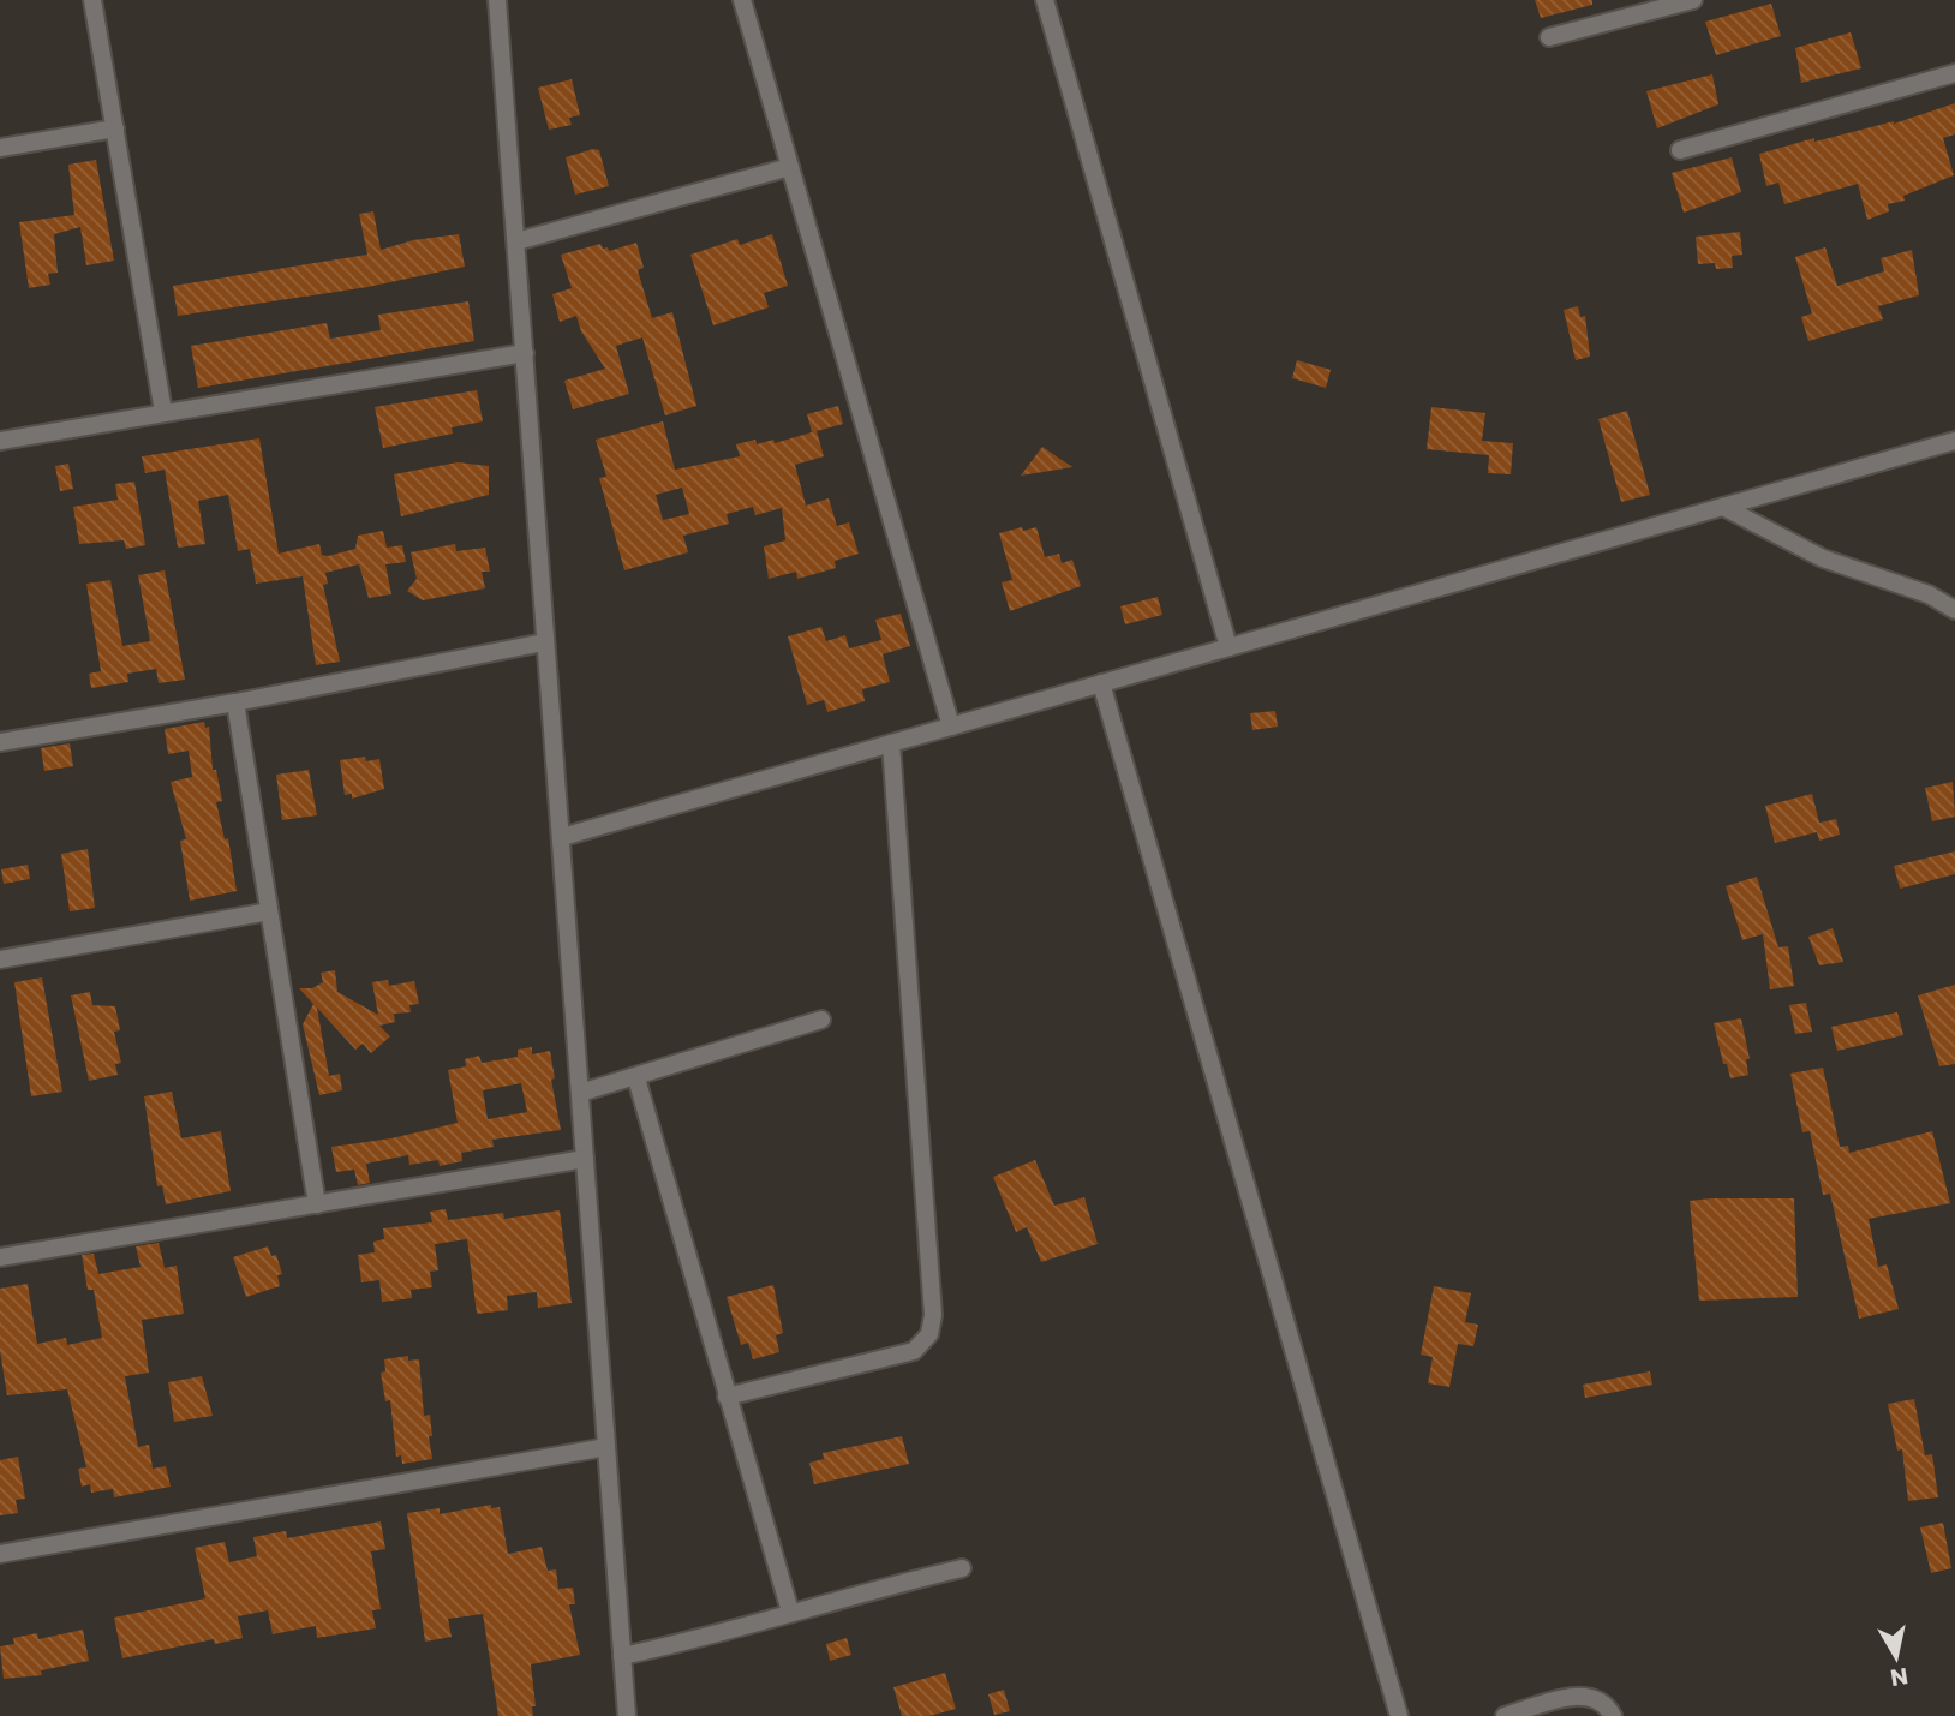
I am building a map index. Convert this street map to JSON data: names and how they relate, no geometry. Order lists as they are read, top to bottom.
{
  "north": "bottom"
}
